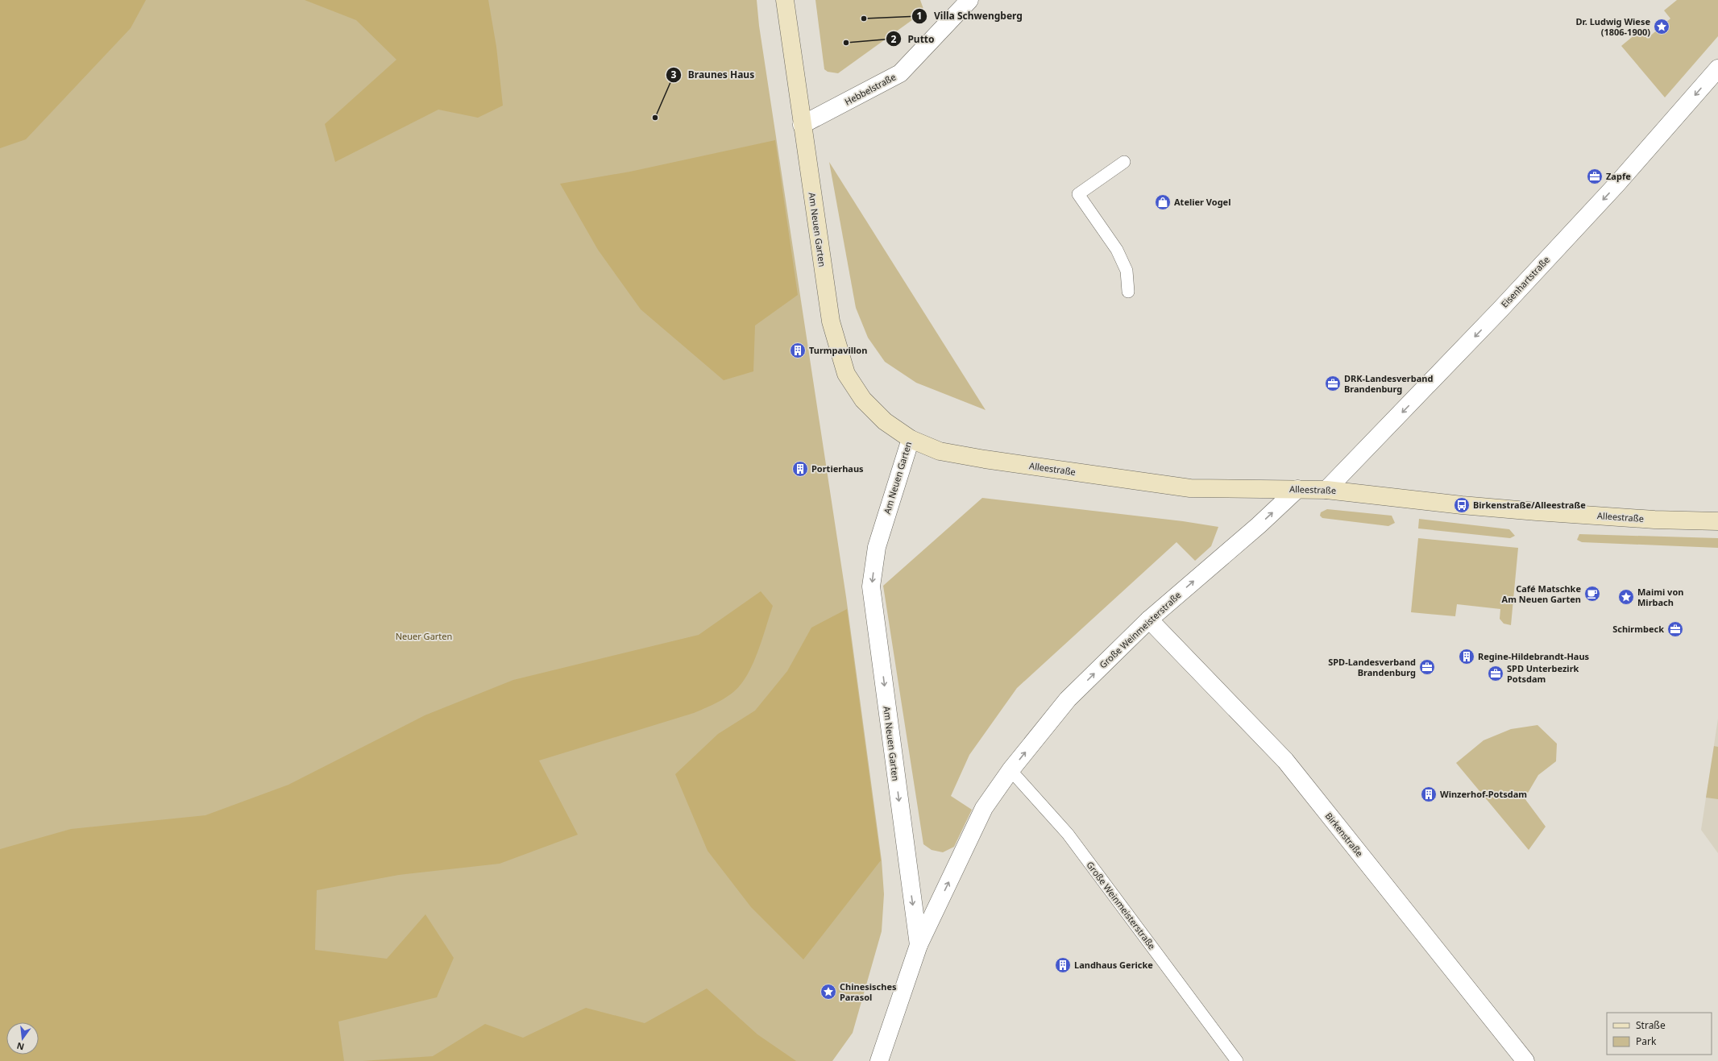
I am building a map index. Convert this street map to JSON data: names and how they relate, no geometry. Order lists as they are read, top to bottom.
{
  "streets": {
    "street": [
      "Hebbelstraße",
      "Am Neuen Garten",
      "Eisenhartstraße",
      "Alleestraße",
      "Große Weinmeisterstraße",
      "Birkenstraße"
    ]
  },
  "crossings": [
    ["Hebbelstraße", "Am Neuen Garten"],
    ["Am Neuen Garten", "Alleestraße"],
    ["Am Neuen Garten", "Große Weinmeisterstraße"],
    ["Eisenhartstraße", "Alleestraße"],
    ["Alleestraße", "Große Weinmeisterstraße"],
    ["Große Weinmeisterstraße", "Birkenstraße"]
  ],
  "one_way": ["Am Neuen Garten", "Eisenhartstraße", "Große Weinmeisterstraße"],
  "parks": ["Neuer Garten"],
  "places": {
    "other": ["Villa Schwengberg", "Putto", "Braunes Haus"],
    "place": ["Dr. Ludwig Wiese (1806-1900)", "Maimi von Mirbach", "Chinesisches Parasol"],
    "office": [
      "Zapfe",
      "DRK-Landesverband Brandenburg",
      "Schirmbeck",
      "SPD-Landesverband Brandenburg",
      "SPD Unterbezirk Potsdam"
    ],
    "shop": ["Atelier Vogel"],
    "building": [
      "Turmpavillon",
      "Portierhaus",
      "Regine-Hildebrandt-Haus",
      "Winzerhof-Potsdam",
      "Landhaus Gericke"
    ],
    "bus stop": ["Birkenstraße/Alleestraße"],
    "cafe": ["Café Matschke Am Neuen Garten"]
  },
  "legend": ["Straße", "Park"],
  "north": "bottom"
}
